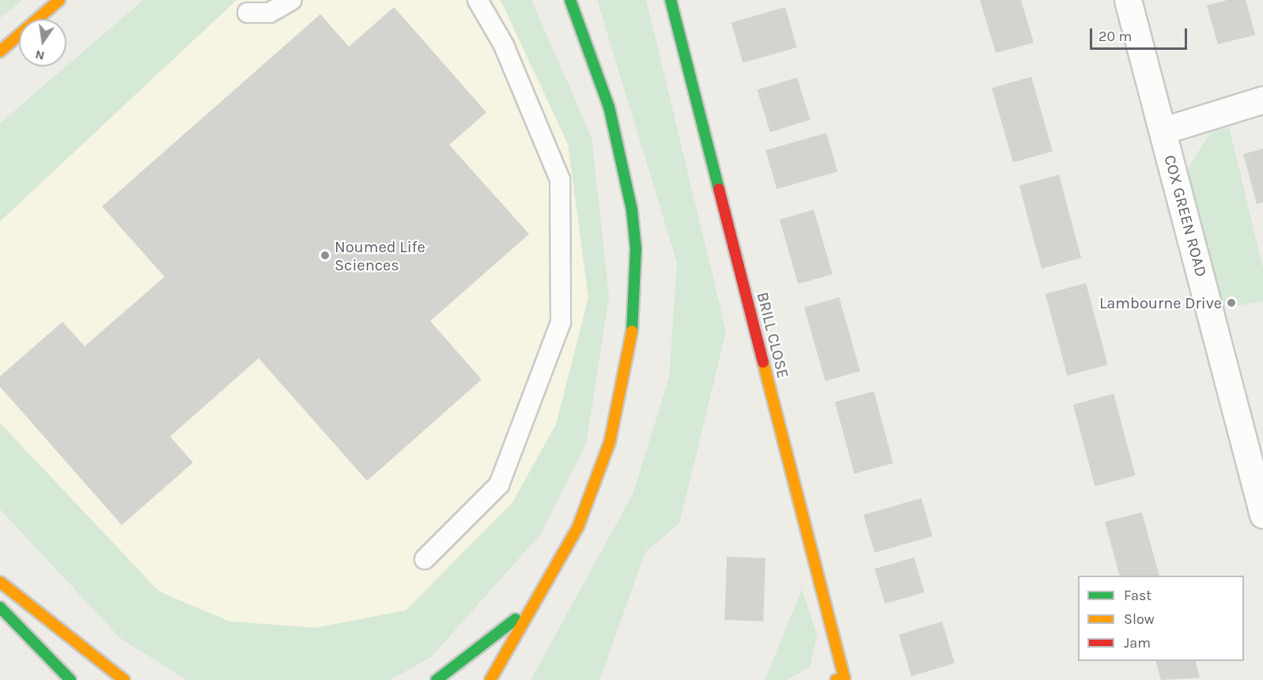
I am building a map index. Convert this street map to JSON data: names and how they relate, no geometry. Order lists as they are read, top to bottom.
{
  "streets": {
    "main road": ["BRILL CLOSE"],
    "street": ["COX GREEN ROAD"]
  },
  "places": ["Noumed Life Sciences", "Lambourne Drive"],
  "legend": ["Fast", "Slow", "Jam"],
  "scale_bar": "20 m",
  "north": "bottom"
}
